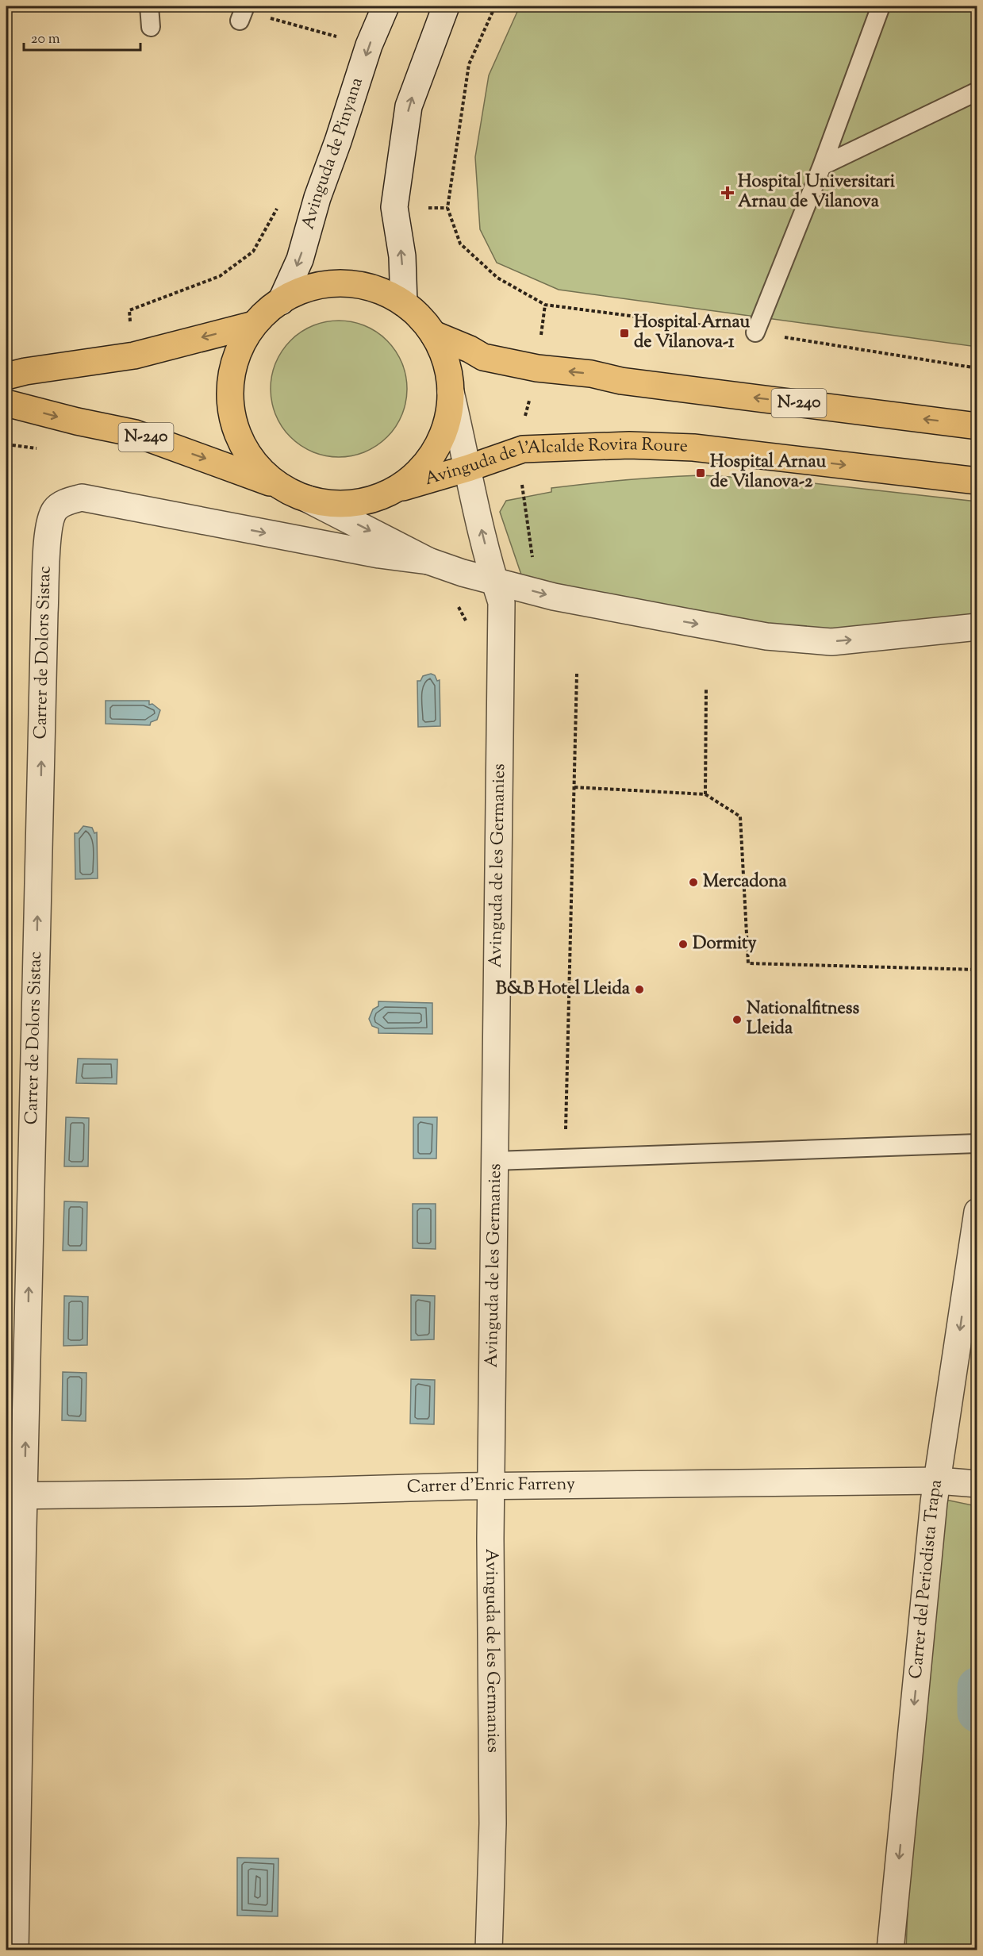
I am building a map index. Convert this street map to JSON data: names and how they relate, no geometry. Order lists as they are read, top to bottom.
{
  "streets": {
    "main road": ["N-240", "Avinguda de l'Alcalde Rovira Roure"],
    "street": [
      "Avinguda de Pinyana",
      "Carrer de Dolors Sistac",
      "Avinguda de les Germanies",
      "Carrer d'Enric Farreny",
      "Carrer del Periodista Trapa"
    ]
  },
  "crossings": [
    ["Avinguda de Pinyana", "N-240"],
    ["N-240", "Avinguda de l'Alcalde Rovira Roure"],
    ["N-240", "Avinguda de les Germanies"],
    ["Avinguda de l'Alcalde Rovira Roure", "Avinguda de les Germanies"],
    ["Carrer de Dolors Sistac", "Carrer d'Enric Farreny"],
    ["Avinguda de les Germanies", "Carrer d'Enric Farreny"],
    ["Carrer d'Enric Farreny", "Carrer del Periodista Trapa"]
  ],
  "one_way": ["Carrer del Periodista Trapa"],
  "places": {
    "health": ["Hospital Universitari Arnau de Vilanova"],
    "transit": ["Hospital Arnau de Vilanova-1", "Hospital Arnau de Vilanova-2"],
    "other": [
      "Mercadona",
      "Dormity",
      "B&B Hotel Lleida",
      "Nationalfitness Lleida"
    ]
  },
  "scale_bar": "20 m"
}
